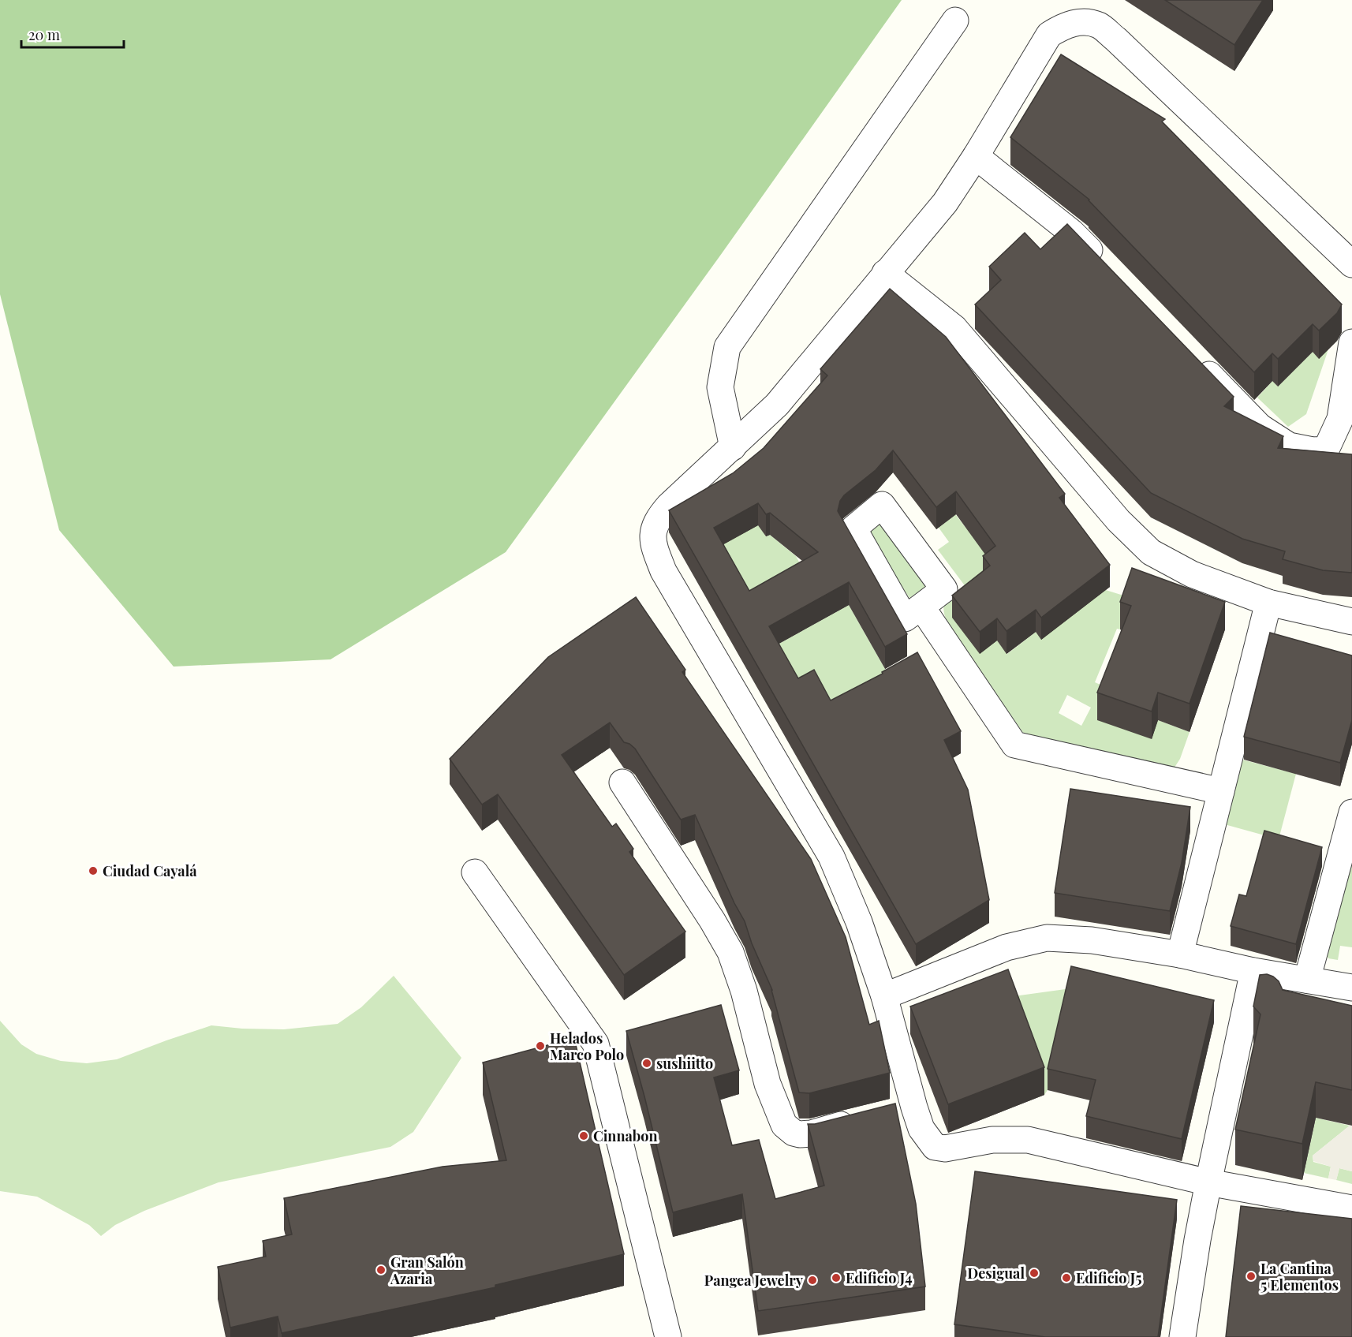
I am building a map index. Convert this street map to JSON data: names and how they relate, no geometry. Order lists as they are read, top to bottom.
{
  "places": [
    "Ciudad Cayalá",
    "Helados Marco Polo",
    "sushiitto",
    "Cinnabon",
    "Gran Salón Azaria",
    "Desigual",
    "La Cantina 5 Elementos",
    "Edificio J4",
    "Edificio J5",
    "Pangea Jewelry"
  ],
  "scale_bar": "20 m"
}
